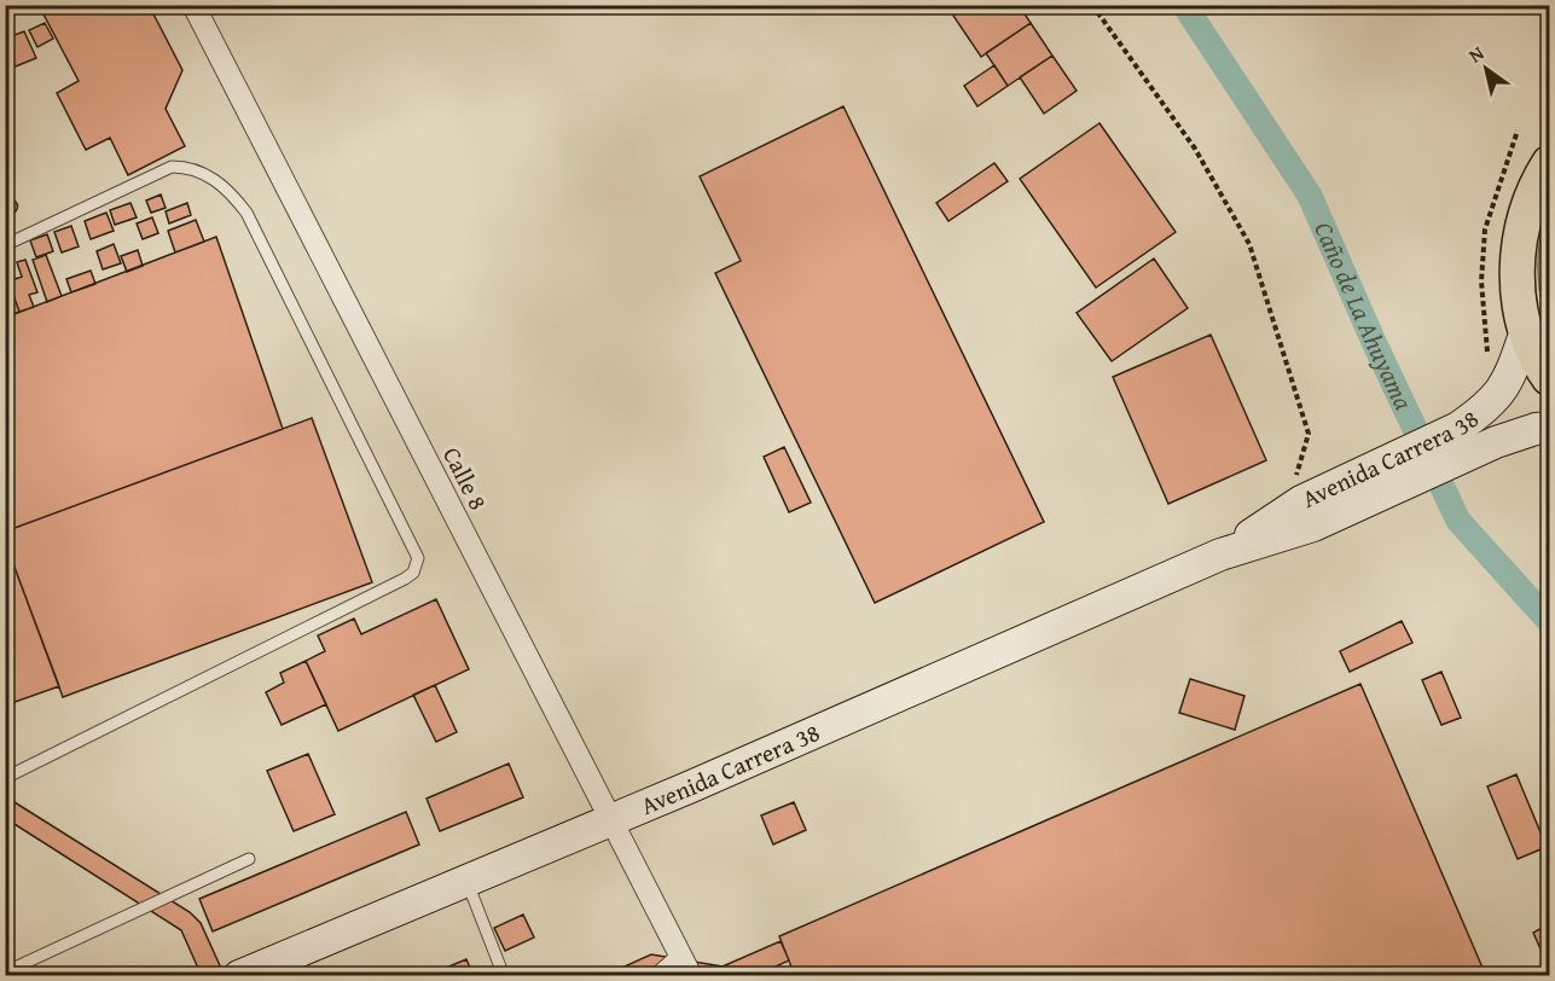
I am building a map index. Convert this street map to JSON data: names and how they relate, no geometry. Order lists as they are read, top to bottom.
{
  "streets": {
    "street": ["Avenida Carrera 38", "Calle 8"]
  },
  "crossings": [
    ["Avenida Carrera 38", "Calle 8"]
  ],
  "water": ["Caño de La Ahuyama"],
  "north": "top left"
}
